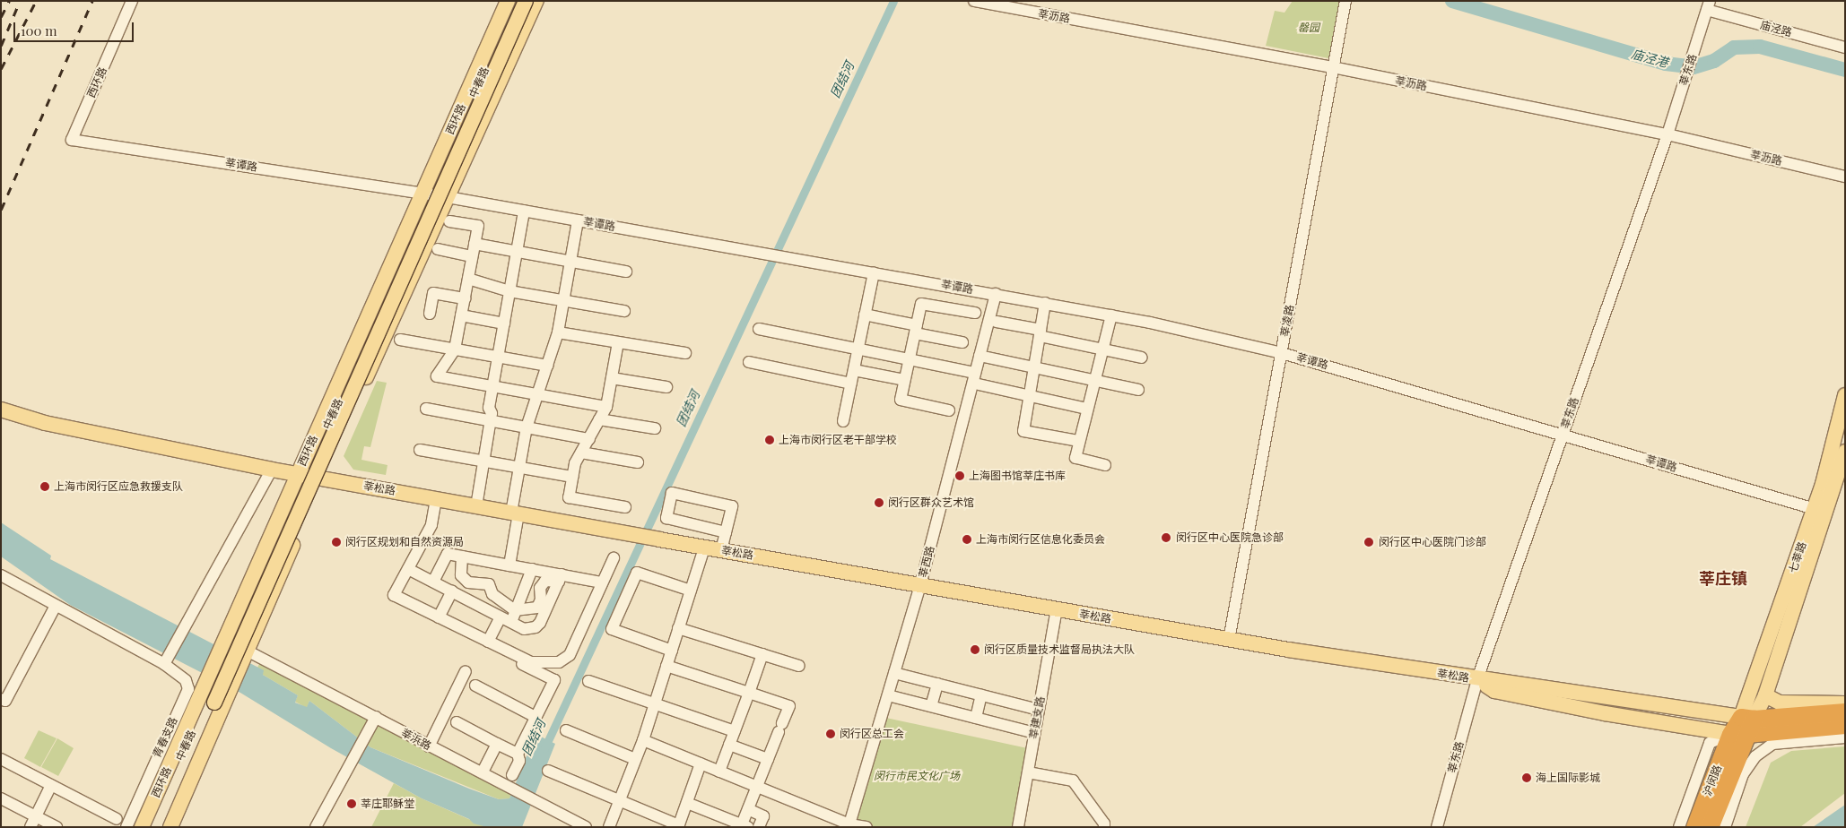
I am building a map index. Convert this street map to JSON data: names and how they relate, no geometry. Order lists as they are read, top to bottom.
{
  "streets": {
    "highway": ["沪闵路"],
    "main road": [
      "西环路",
      "中春路",
      "莘松路",
      "七莘路"
    ],
    "street": [
      "莘沥路",
      "庙泾路",
      "莘东路",
      "莘谭路",
      "莘凌路",
      "莘西路",
      "莘建支路",
      "青春支路",
      "莘浜路"
    ]
  },
  "crossings": [
    ["莘沥路", "莘东路"],
    ["莘沥路", "莘凌路"],
    ["庙泾路", "莘东路"],
    ["莘东路", "莘谭路"],
    ["莘东路", "莘松路"],
    ["西环路", "中春路"],
    ["西环路", "莘谭路"],
    ["西环路", "莘松路"],
    ["西环路", "莘浜路"],
    ["莘谭路", "莘凌路"],
    ["莘谭路", "七莘路"],
    ["莘谭路", "莘西路"],
    ["莘凌路", "莘松路"],
    ["莘松路", "七莘路"],
    ["莘松路", "莘西路"],
    ["莘松路", "莘建支路"],
    ["莘松路", "沪闵路"],
    ["七莘路", "沪闵路"]
  ],
  "districts": ["莘庄镇"],
  "water": ["庙泾港", "团结河"],
  "parks": ["罄园", "闵行市民文化广场"],
  "places": [
    "上海市闵行区老干部学校",
    "上海图书馆莘庄书库",
    "上海市闵行区应急救援支队",
    "闵行区群众艺术馆",
    "闵行区中心医院急诊部",
    "上海市闵行区信息化委员会",
    "闵行区规划和自然资源局",
    "闵行区中心医院门诊部",
    "闵行区质量技术监督局执法大队",
    "闵行区总工会",
    "海上国际影城",
    "莘庄耶稣堂"
  ],
  "scale_bar": "100 m"
}
